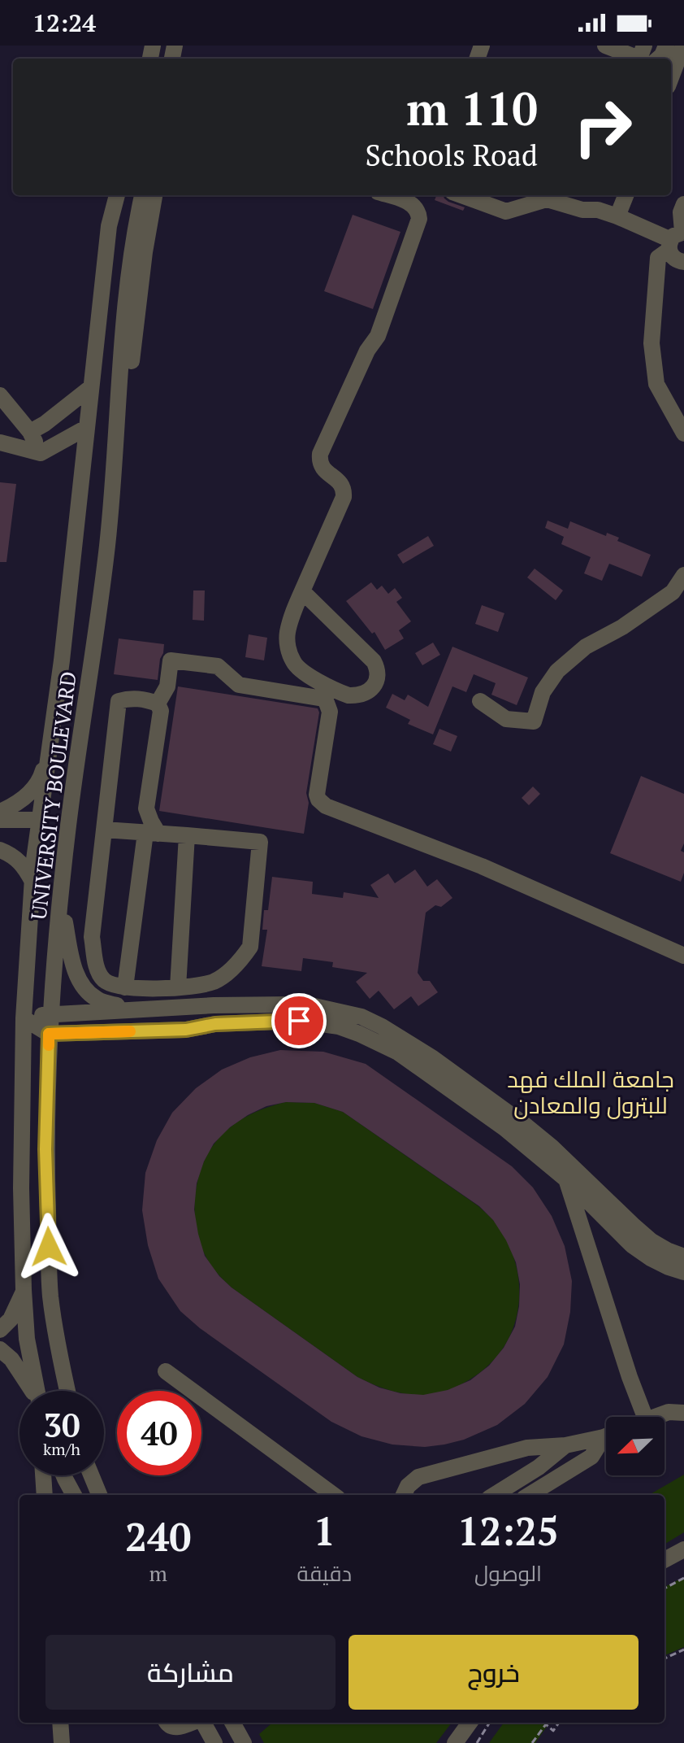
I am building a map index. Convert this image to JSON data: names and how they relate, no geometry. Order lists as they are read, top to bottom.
{
  "streets": {
    "street": ["UNIVERSITY BOULEVARD"]
  },
  "districts": ["جامعة الملك فهد للبترول والمعادن"],
  "north": "bottom left",
  "page": {
    "status": "12:24",
    "turn": ["110 m", "Schools Road"],
    "speed": "30 km/h",
    "limit": "40",
    "eta": [
      "12:25",
      "الوصول",
      "1",
      "دقيقة",
      "240",
      "m"
    ],
    "buttons": ["خروج", "مشاركة"]
  }
}
